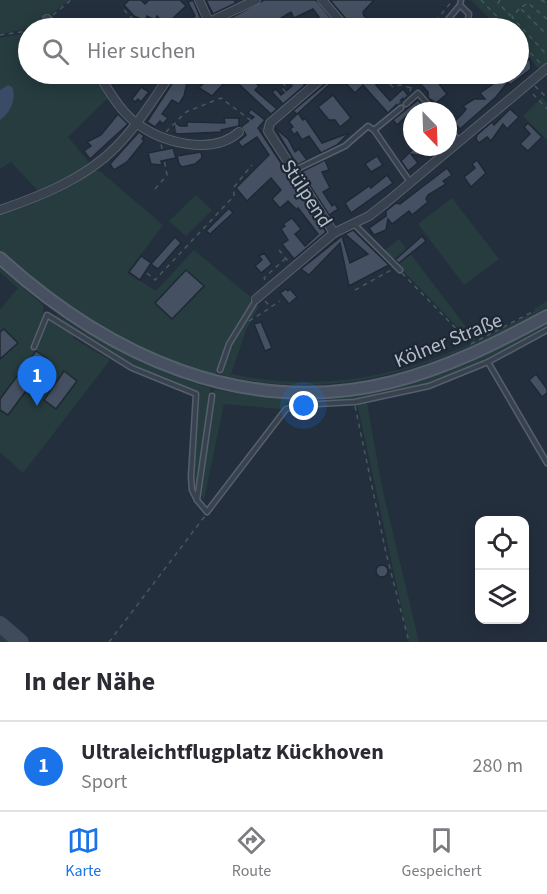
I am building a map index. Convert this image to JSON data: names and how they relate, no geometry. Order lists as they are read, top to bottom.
{
  "streets": {
    "main road": ["Kölner Straße"],
    "street": ["Stülpend"]
  },
  "north": "bottom right",
  "page": {
    "search": "Hier suchen",
    "pins": "1",
    "heading": "In der Nähe",
    "list": [
      {
        "mark": "1",
        "name": "Ultraleichtflugplatz Kückhoven",
        "note": "Sport",
        "value": "280 m"
      }
    ],
    "nav": ["Karte", "Route", "Gespeichert"]
  }
}
